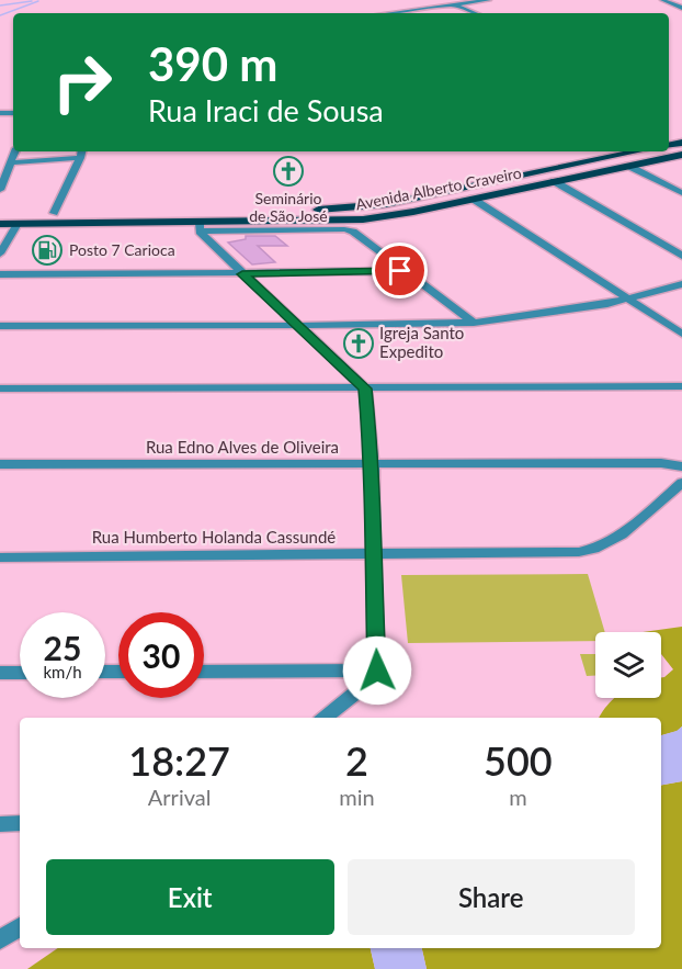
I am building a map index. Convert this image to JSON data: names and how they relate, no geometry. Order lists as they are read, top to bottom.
{
  "streets": {
    "main road": ["Avenida Alberto Craveiro"],
    "street": ["Rua Edno Alves de Oliveira", "Rua Humberto Holanda Cassundé"]
  },
  "places": {
    "church": ["Seminário de São José", "Igreja Santo Expedito"],
    "fuel station": ["Posto 7 Carioca"]
  },
  "page": {
    "turn": ["390 m", "Rua Iraci de Sousa"],
    "speed": "25 km/h",
    "limit": "30",
    "eta": [
      "18:27",
      "Arrival",
      "2",
      "min",
      "500",
      "m"
    ],
    "buttons": ["Exit", "Share"]
  }
}
